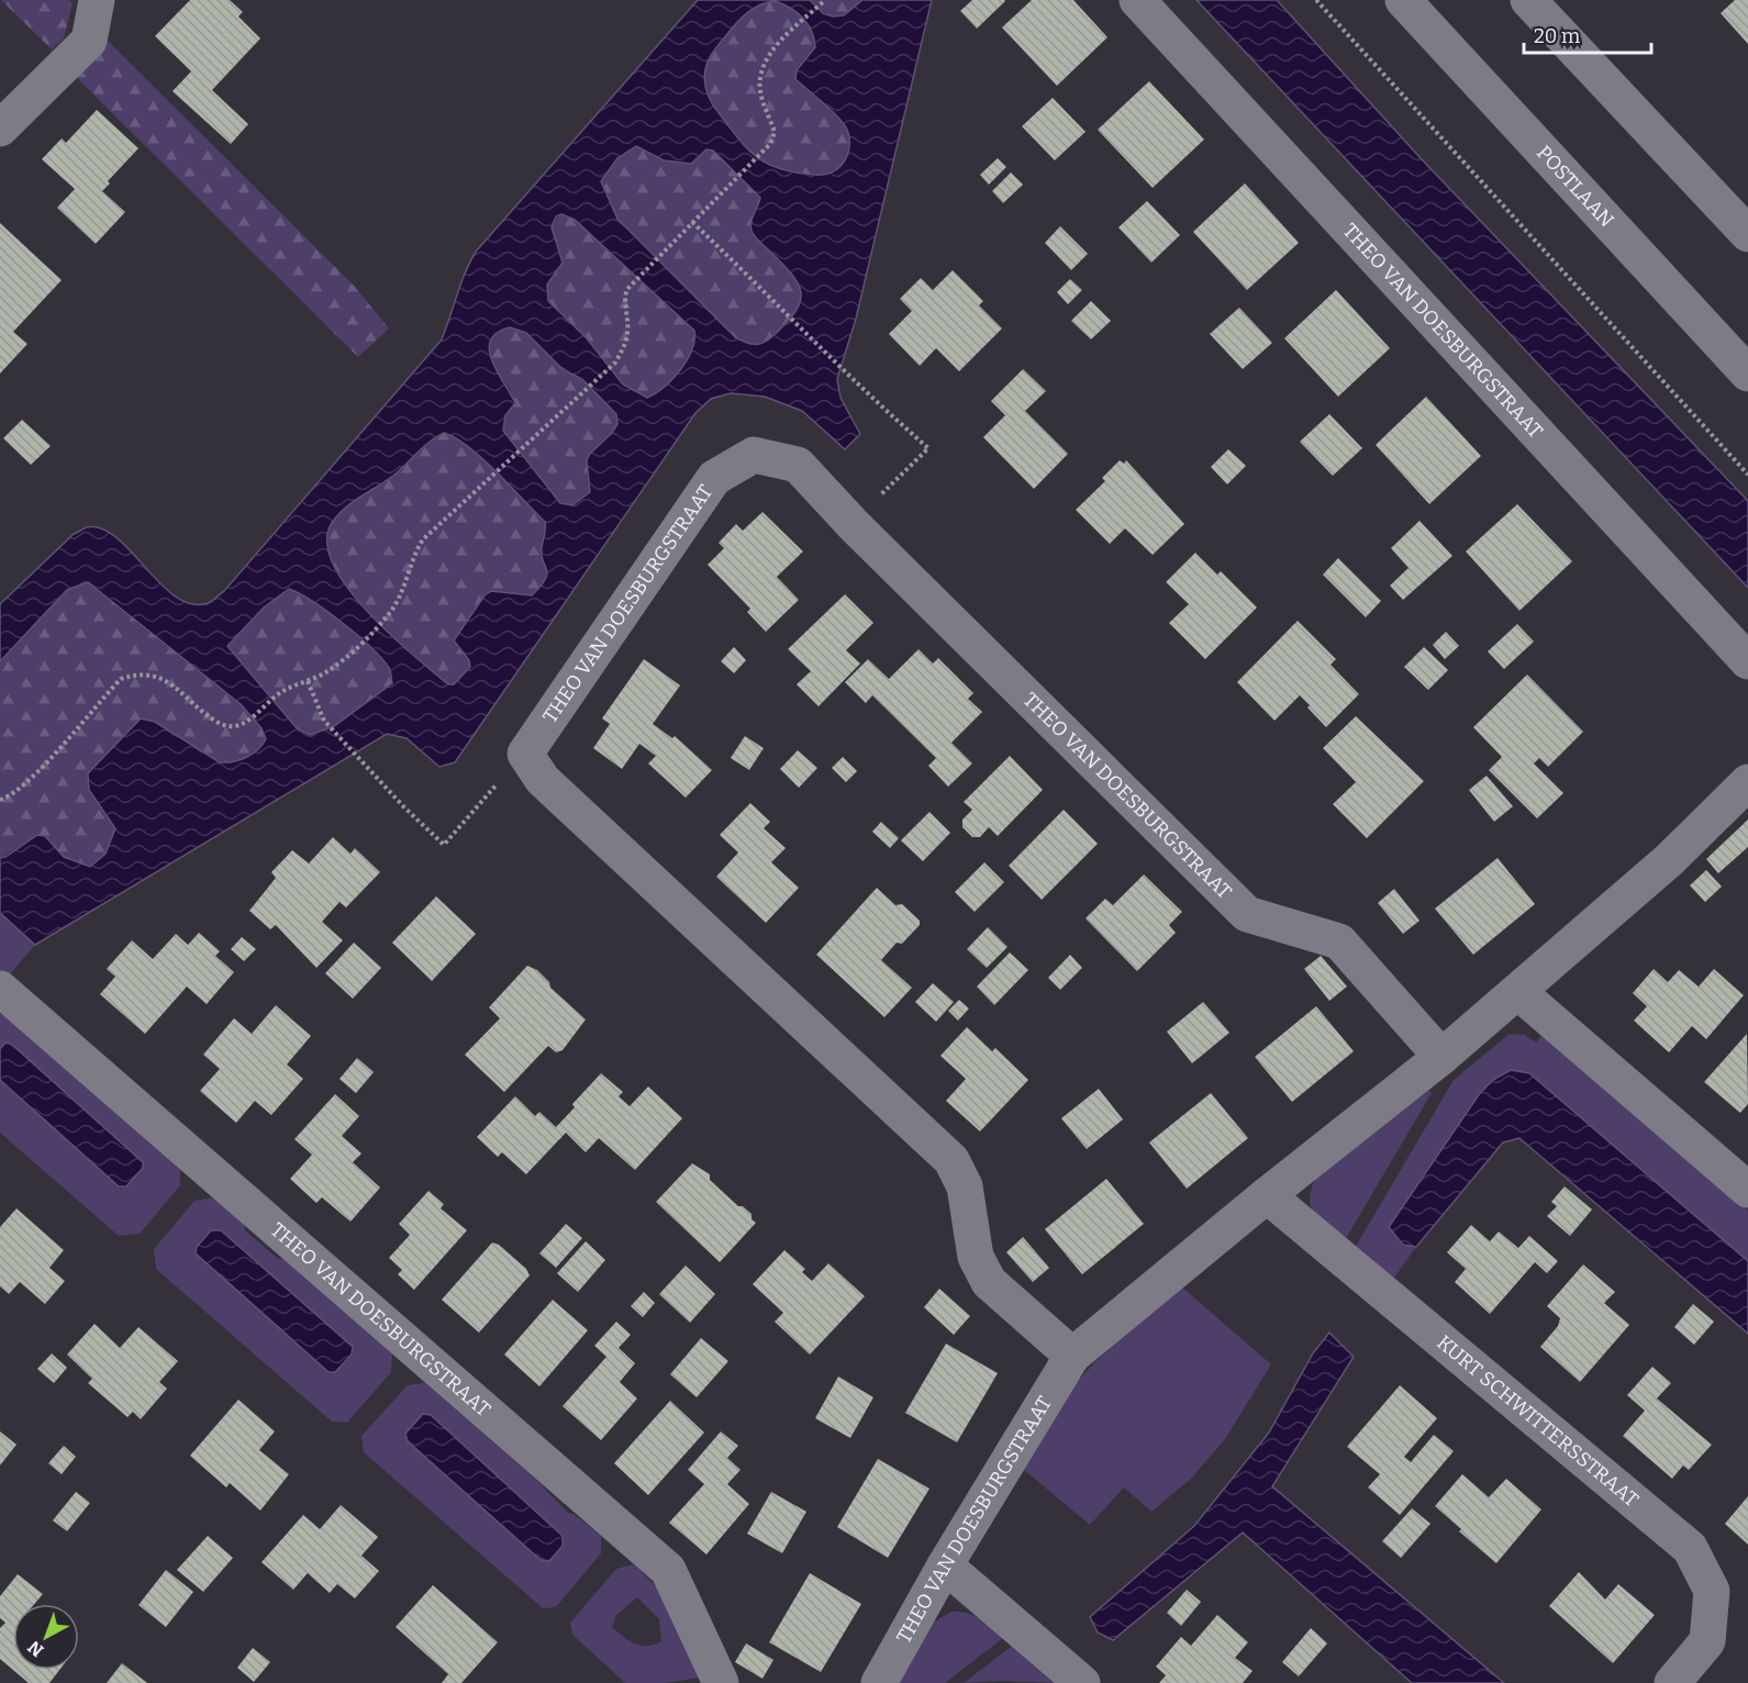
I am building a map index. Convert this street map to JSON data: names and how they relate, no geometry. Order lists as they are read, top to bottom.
{
  "streets": {
    "street": ["POSTLAAN", "THEO VAN DOESBURGSTRAAT", "KURT SCHWITTERSSTRAAT"]
  },
  "crossings": [
    ["THEO VAN DOESBURGSTRAAT", "KURT SCHWITTERSSTRAAT"]
  ],
  "scale_bar": "20 m",
  "north": "bottom left"
}
